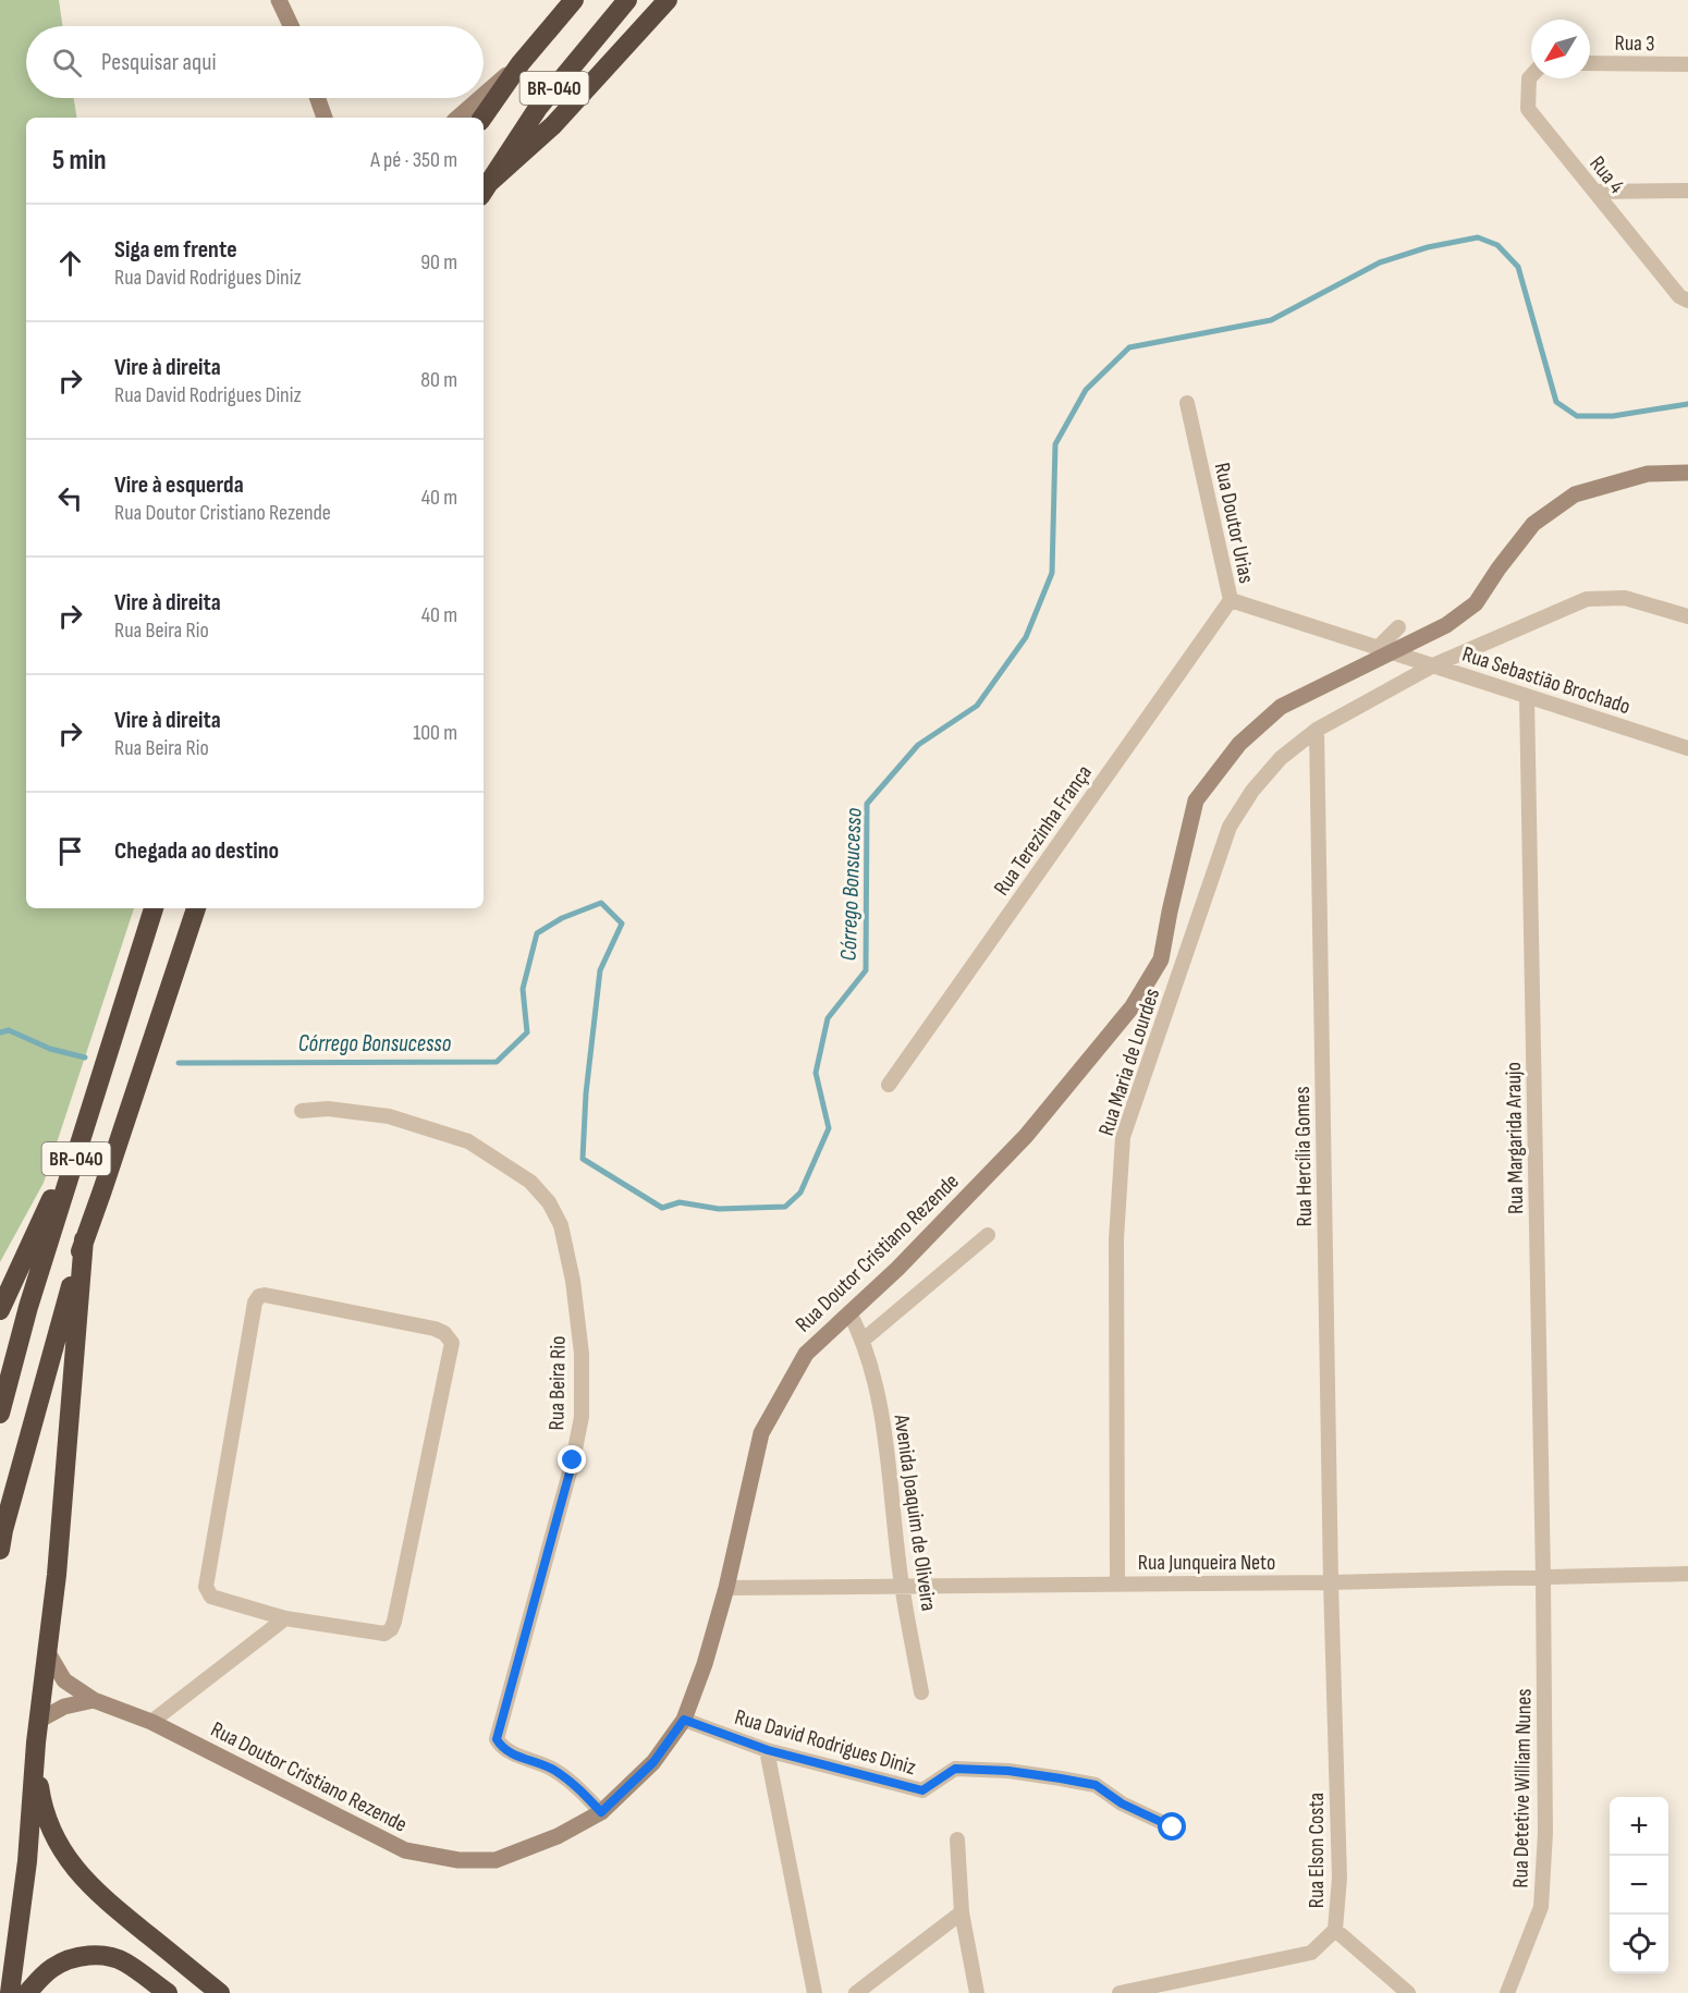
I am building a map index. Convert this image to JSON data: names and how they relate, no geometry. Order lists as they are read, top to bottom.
{
  "streets": {
    "highway": ["BR-040"],
    "street": [
      "Rua 3",
      "Rua 4",
      "Rua Doutor Urias",
      "Rua Sebastião Brochado",
      "Rua Terezinha França",
      "Rua Maria de Lourdes",
      "Rua Margarida Araujo",
      "Rua Hercília Gomes",
      "Rua Doutor Cristiano Rezende",
      "Rua Beira Rio",
      "Avenida Joaquim de Oliveira",
      "Rua Junqueira Neto",
      "Rua David Rodrigues Diniz",
      "Rua Detetive William Nunes",
      "Rua Elson Costa"
    ]
  },
  "crossings": [
    ["Rua Doutor Urias", "Rua Sebastião Brochado"],
    ["Rua Doutor Urias", "Rua Terezinha França"],
    ["Rua Doutor Urias", "Rua Doutor Cristiano Rezende"],
    ["Rua Sebastião Brochado", "Rua Maria de Lourdes"],
    ["Rua Sebastião Brochado", "Rua Margarida Araujo"],
    ["Rua Sebastião Brochado", "Rua Doutor Cristiano Rezende"],
    ["Rua Maria de Lourdes", "Rua Hercília Gomes"],
    ["Rua Maria de Lourdes", "Rua Junqueira Neto"],
    ["Rua Margarida Araujo", "Rua Junqueira Neto"],
    ["Rua Margarida Araujo", "Rua Detetive William Nunes"],
    ["Rua Hercília Gomes", "Rua Junqueira Neto"],
    ["Rua Hercília Gomes", "Rua Elson Costa"],
    ["Rua Doutor Cristiano Rezende", "Rua Beira Rio"],
    ["Rua Doutor Cristiano Rezende", "Avenida Joaquim de Oliveira"],
    ["Rua Doutor Cristiano Rezende", "Rua Junqueira Neto"],
    ["Rua Doutor Cristiano Rezende", "Rua David Rodrigues Diniz"],
    ["Avenida Joaquim de Oliveira", "Rua Junqueira Neto"],
    ["Rua Junqueira Neto", "Rua Detetive William Nunes"],
    ["Rua Junqueira Neto", "Rua Elson Costa"]
  ],
  "water": ["Córrego Bonsucesso"],
  "north": "bottom left",
  "page": {
    "search": "Pesquisar aqui",
    "heading": ["5 min", "A pé · 350 m"],
    "list": [
      ["Siga em frente", "Rua David Rodrigues Diniz", "90 m"],
      ["Vire à direita", "Rua David Rodrigues Diniz", "80 m"],
      ["Vire à esquerda", "Rua Doutor Cristiano Rezende", "40 m"],
      ["Vire à direita", "Rua Beira Rio", "40 m"],
      ["Vire à direita", "Rua Beira Rio", "100 m"],
      "Chegada ao destino"
    ],
    "map_buttons": ["+", "−"]
  }
}
